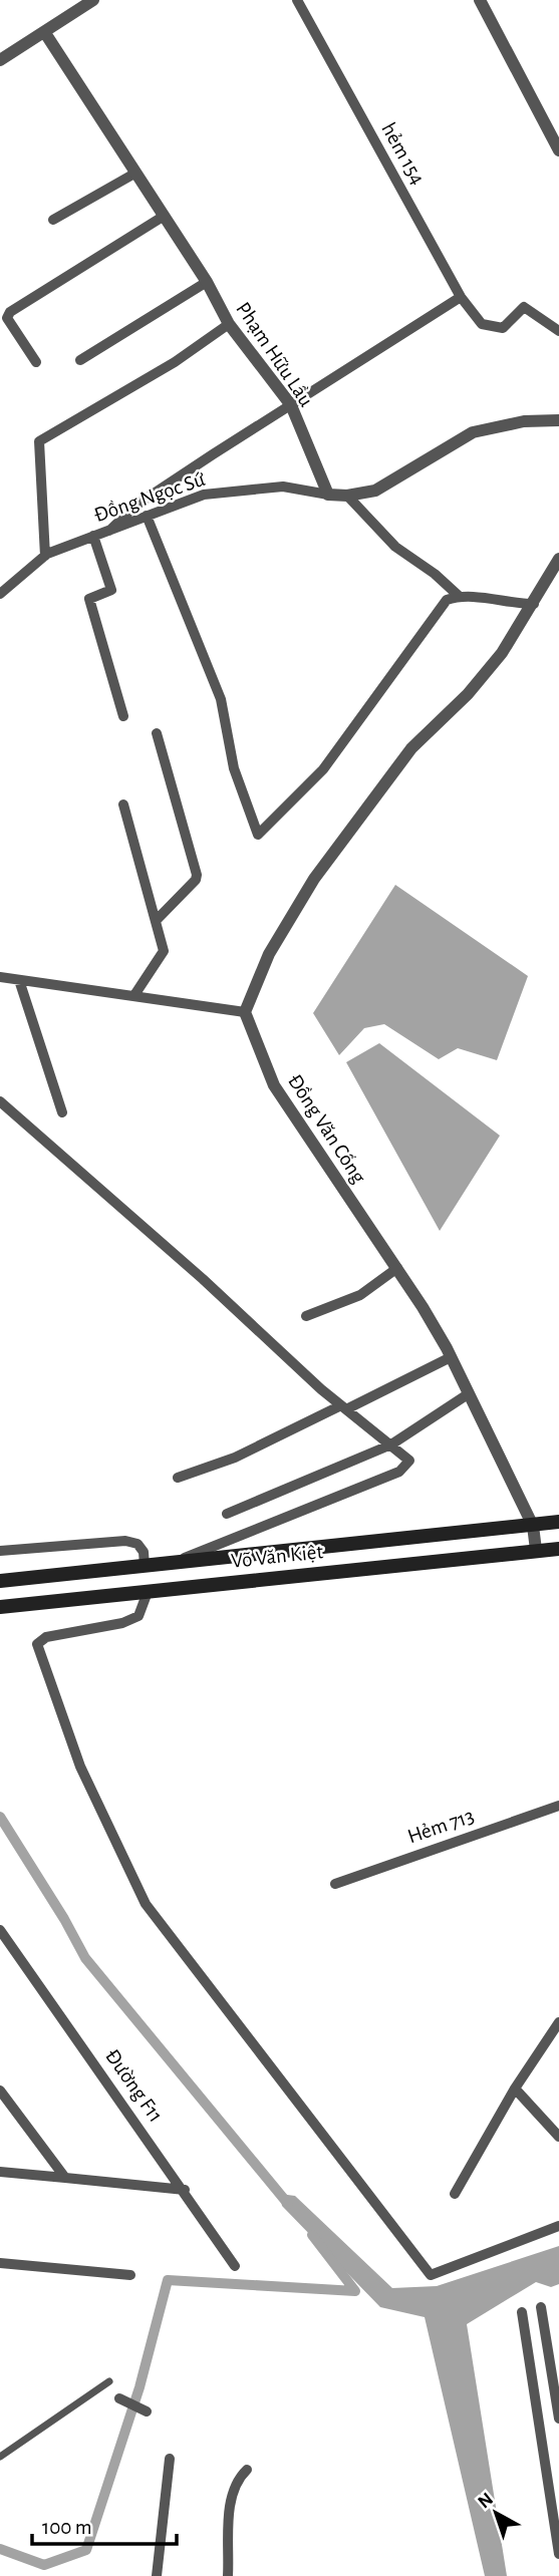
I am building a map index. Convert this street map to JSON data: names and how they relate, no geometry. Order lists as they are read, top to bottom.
{
  "streets": {
    "main road": ["Võ Văn Kiệt"],
    "street": [
      "hẻm 154",
      "Phạm Hữu Lầu",
      "Đồng Ngọc Sứ",
      "Đồng Văn Cống",
      "Hẻm 713",
      "Đường F11"
    ]
  },
  "crossings": [
    ["Phạm Hữu Lầu", "Đồng Ngọc Sứ"],
    ["Đồng Văn Cống", "Võ Văn Kiệt"]
  ],
  "scale_bar": "100 m",
  "north": "top left"
}
